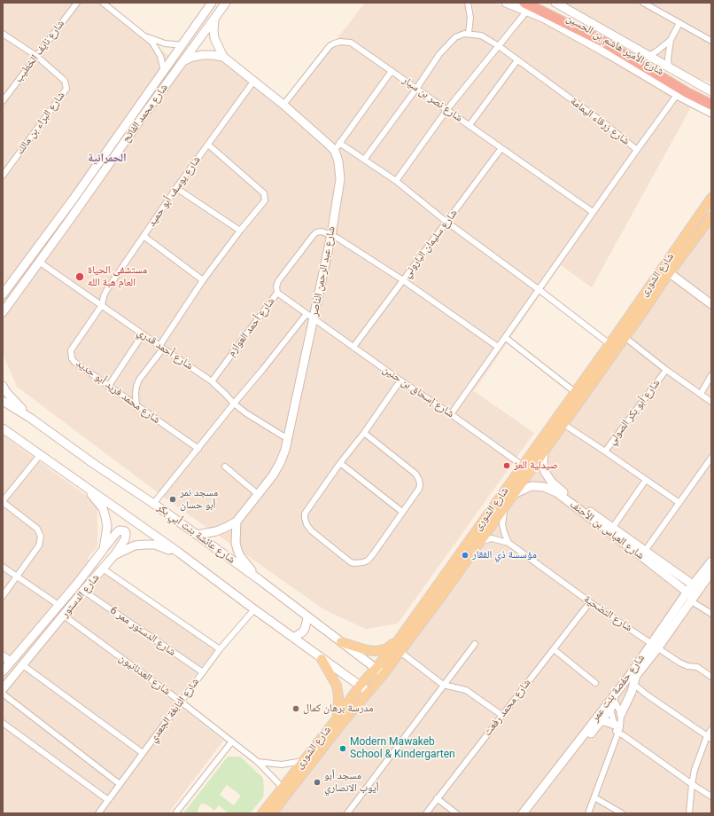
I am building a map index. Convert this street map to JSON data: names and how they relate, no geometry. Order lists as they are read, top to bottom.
{
  "streets": {
    "highway": ["شارع الأمير هاشم بن الحسين"],
    "main road": [
      "شارع محمد الفاتح",
      "شارع عبد الرحمن الناصر",
      "شارع الشورى",
      "شارع العباس بن الأحنف",
      "شارع عائشة بنت أبي بكر",
      "شارع الدستور",
      "شارع حفصة بنت عمر"
    ],
    "street": [
      "شارع نايف الخطيب",
      "شارع نصر بن سيار",
      "شارع زرقاء اليمامة",
      "شارع البراء بن مالك",
      "شارع يوسف أبو حميد",
      "شارع سليمان الباروني",
      "شارع أحمد العوازم",
      "شارع أحمد قدري",
      "شارع محمد فريد أبو حديد",
      "شارع إسحاق بن حنين",
      "شارع أبو بكر الصولي",
      "شارع التضحية",
      "شارع الدستور ممر 6",
      "شارع العدنانيون",
      "شارع محمد رفعت",
      "شارع النابغة الجعدي"
    ]
  },
  "crossings": [
    ["شارع نايف الخطيب", "شارع البراء بن مالك"],
    ["شارع نصر بن سيار", "شارع زرقاء اليمامة"],
    ["شارع نصر بن سيار", "شارع سليمان الباروني"],
    ["شارع محمد الفاتح", "شارع أحمد قدري"],
    ["شارع زرقاء اليمامة", "شارع سليمان الباروني"],
    ["شارع زرقاء اليمامة", "شارع إسحاق بن حنين"],
    ["شارع يوسف أبو حميد", "شارع أحمد قدري"],
    ["شارع يوسف أبو حميد", "شارع محمد فريد أبو حديد"],
    ["شارع عبد الرحمن الناصر", "شارع أحمد العوازم"],
    ["شارع عبد الرحمن الناصر", "شارع أحمد قدري"],
    ["شارع عبد الرحمن الناصر", "شارع إسحاق بن حنين"],
    ["شارع عبد الرحمن الناصر", "شارع عائشة بنت أبي بكر"],
    ["شارع الشورى", "شارع إسحاق بن حنين"],
    ["شارع الشورى", "شارع أبو بكر الصولي"],
    ["شارع الشورى", "شارع العباس بن الأحنف"],
    ["شارع الشورى", "شارع عائشة بنت أبي بكر"],
    ["شارع الشورى", "شارع التضحية"],
    ["شارع الشورى", "شارع العدنانيون"],
    ["شارع أحمد العوازم", "شارع أحمد قدري"],
    ["شارع أحمد العوازم", "شارع إسحاق بن حنين"],
    ["شارع أحمد قدري", "شارع محمد فريد أبو حديد"],
    ["شارع العباس بن الأحنف", "شارع حفصة بنت عمر"],
    ["شارع الدستور", "شارع الدستور ممر 6"],
    ["شارع الدستور", "شارع العدنانيون"],
    ["شارع التضحية", "شارع حفصة بنت عمر"],
    ["شارع التضحية", "شارع محمد رفعت"],
    ["شارع الدستور ممر 6", "شارع النابغة الجعدي"],
    ["شارع العدنانيون", "شارع النابغة الجعدي"]
  ],
  "districts": ["الحمرانية"],
  "places": [
    "مستشفى الحياة العام هبة الله",
    "صيدلية العز",
    "مسجد نمر أبو حسان",
    "مؤسسة ذي الفقار",
    "مدرسة برهان كمال",
    "Modern Mawakeb School & Kindergarten",
    "مسجد أبو أيوب الانصاري"
  ]
}
